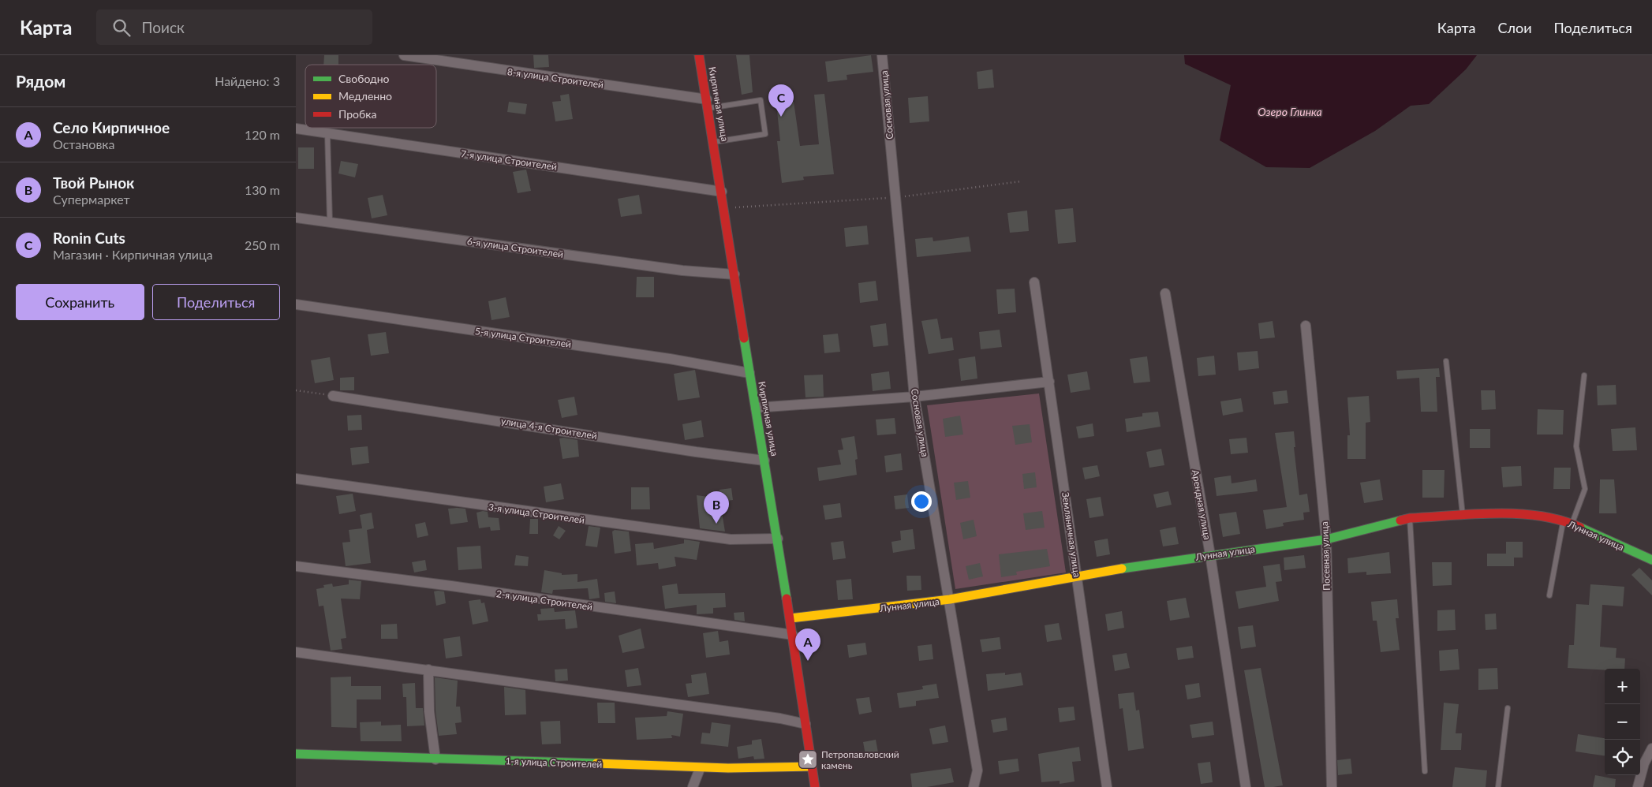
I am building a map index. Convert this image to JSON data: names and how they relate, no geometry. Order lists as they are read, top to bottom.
{
  "streets": {
    "street": [
      "8-я улица Строителей",
      "Кирпичная улица",
      "Сосновая улица",
      "7-я улица Строителей",
      "6-я улица Строителей",
      "5-я улица Строителей",
      "улица 4-я Строителей",
      "Арендная улица",
      "3-я улица Строителей",
      "Земляничная улица",
      "Лунная улица",
      "Посевная улица",
      "2-я улица Строителей",
      "1-я улица Строителей"
    ]
  },
  "crossings": [
    ["8-я улица Строителей", "Кирпичная улица"],
    ["Кирпичная улица", "7-я улица Строителей"],
    ["Кирпичная улица", "6-я улица Строителей"],
    ["Кирпичная улица", "5-я улица Строителей"],
    ["Кирпичная улица", "улица 4-я Строителей"],
    ["Кирпичная улица", "3-я улица Строителей"],
    ["Кирпичная улица", "Лунная улица"],
    ["Кирпичная улица", "2-я улица Строителей"],
    ["Кирпичная улица", "1-я улица Строителей"],
    ["Сосновая улица", "Лунная улица"],
    ["Арендная улица", "Лунная улица"],
    ["Земляничная улица", "Лунная улица"],
    ["Лунная улица", "Посевная улица"]
  ],
  "water": ["Озеро Глинка"],
  "places": {
    "place": ["Петропавловский камень"]
  },
  "legend": ["Свободно", "Медленно", "Пробка"],
  "page": {
    "header": "Карта",
    "search": "Поиск",
    "nav": ["Карта", "Слои", "Поделиться"],
    "heading": ["Рядом", "Найдено: 3"],
    "pins": ["C", "B", "A"],
    "list": [
      {
        "mark": "A",
        "name": "Село Кирпичное",
        "note": "Остановка",
        "value": "120 m"
      },
      {
        "mark": "B",
        "name": "Твой Рынок",
        "note": "Супермаркет",
        "value": "130 m"
      },
      {
        "mark": "C",
        "name": "Ronin Cuts",
        "note": "Магазин · Кирпичная улица",
        "value": "250 m"
      }
    ],
    "buttons": ["Сохранить", "Поделиться"],
    "map_buttons": ["+", "−"]
  }
}
